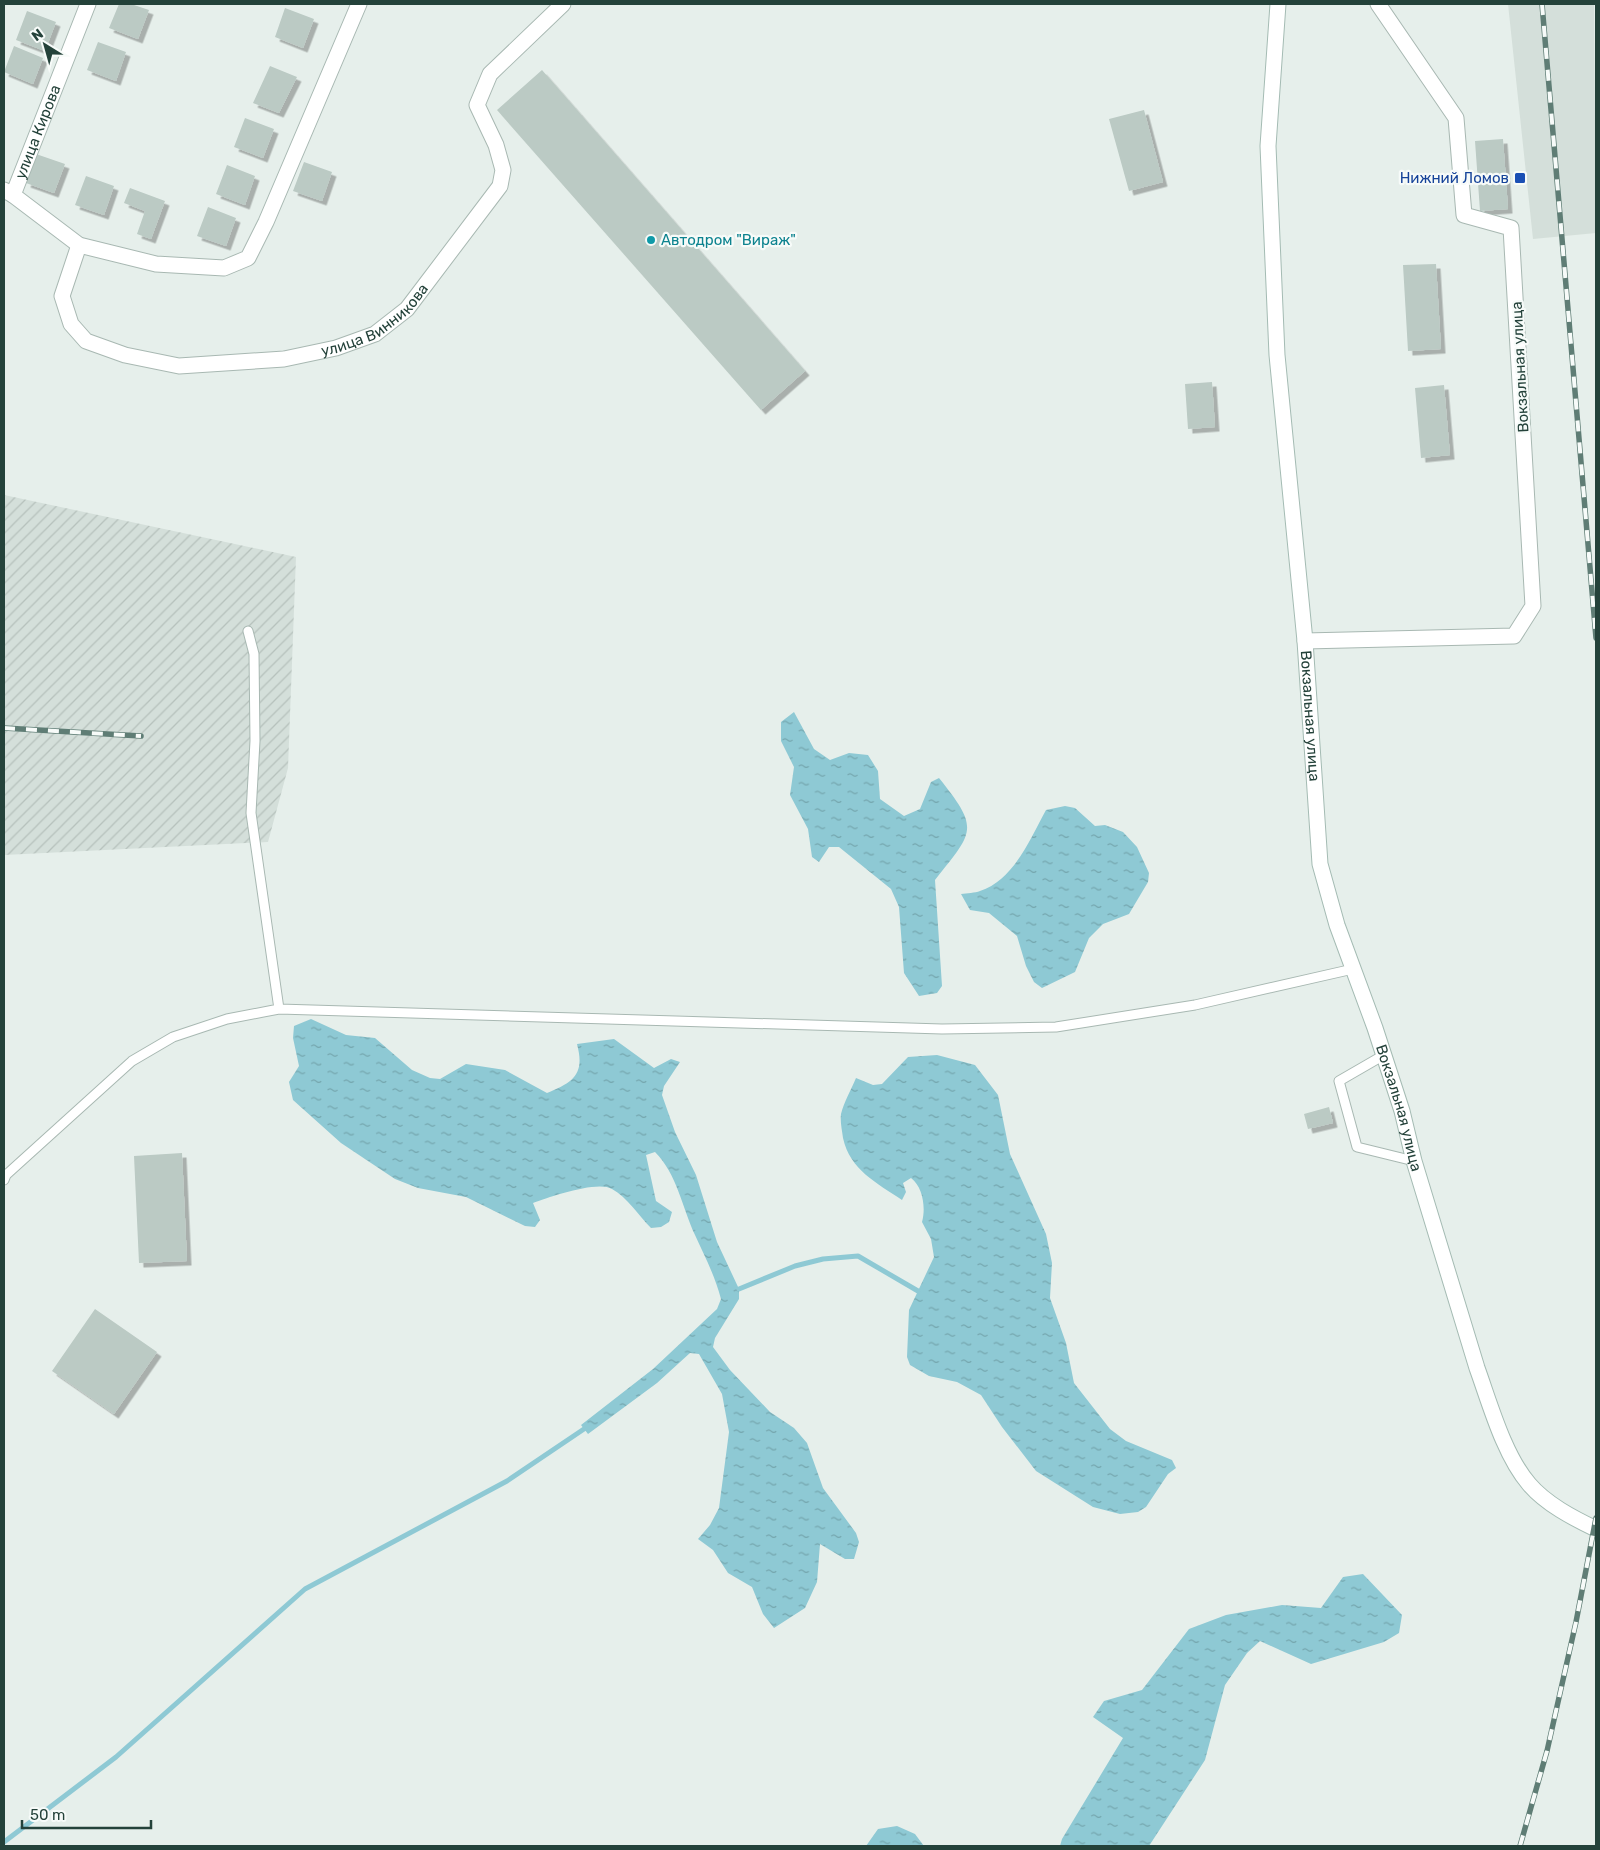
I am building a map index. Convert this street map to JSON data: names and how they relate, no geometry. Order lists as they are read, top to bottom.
{
  "streets": {
    "street": ["улица Кирова", "улица Винникова", "Вокзальная улица"]
  },
  "places": {
    "transit": ["Нижний Ломов"],
    "other": ["Автодром \"Вираж\""]
  },
  "scale_bar": "50 m",
  "north": "top left"
}
